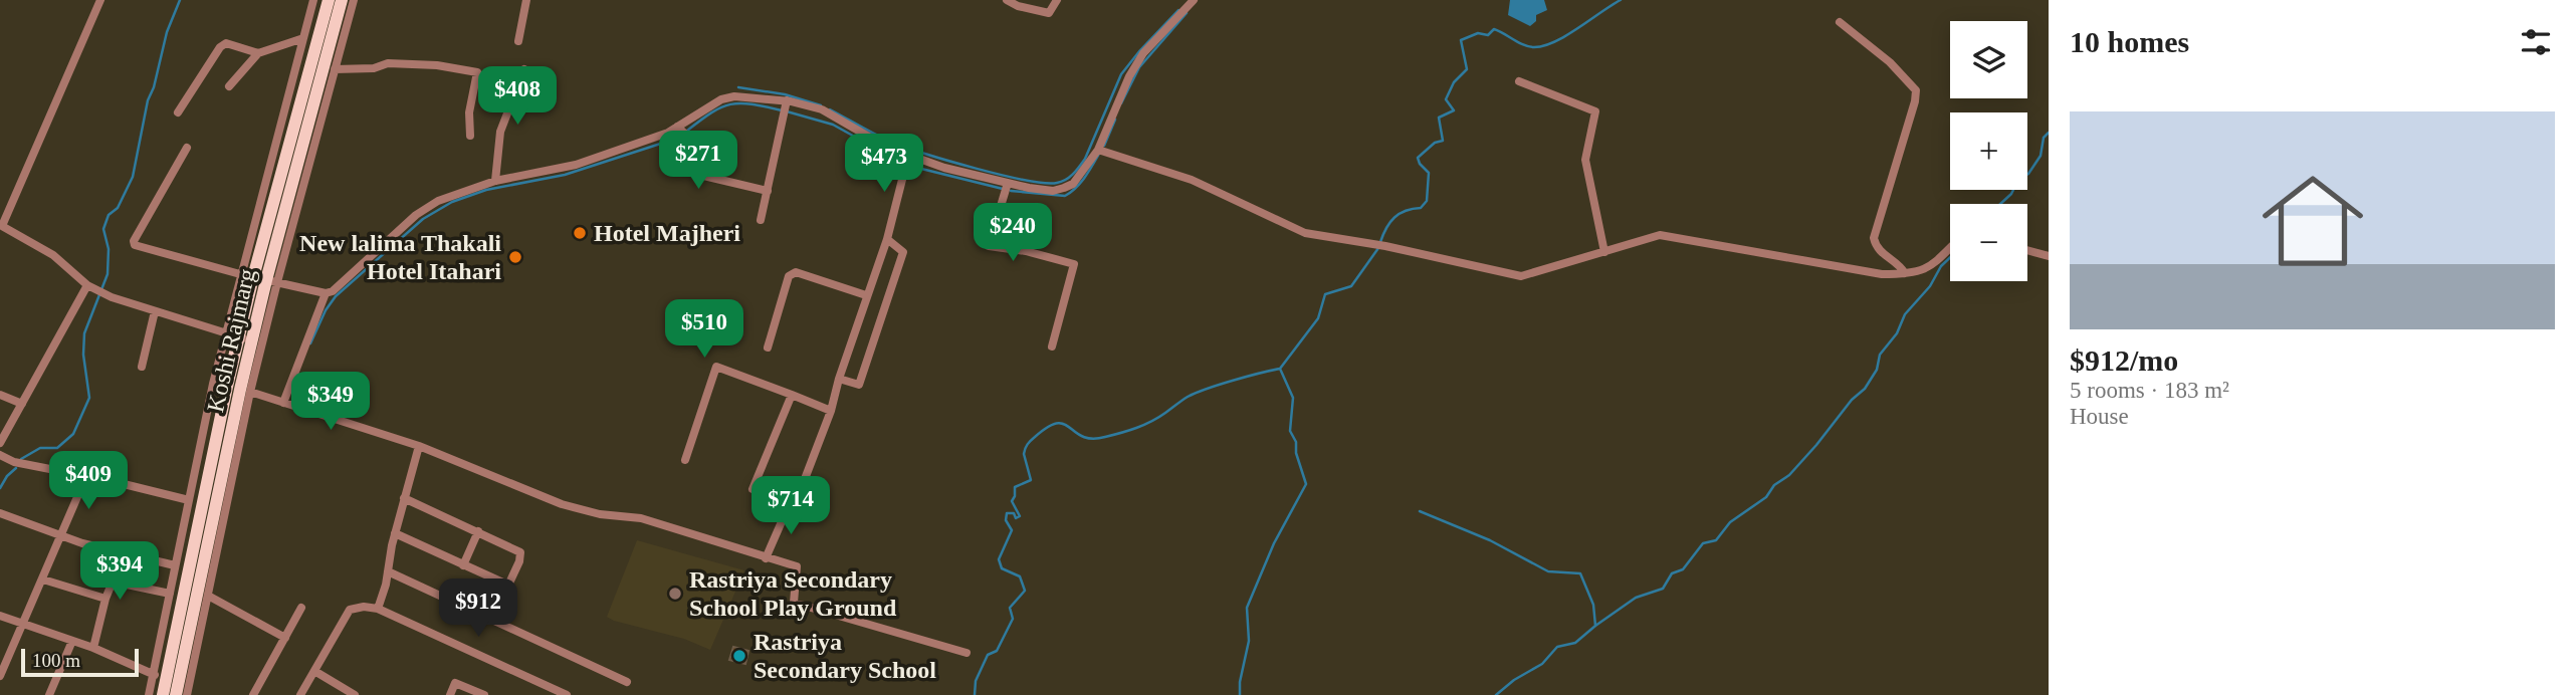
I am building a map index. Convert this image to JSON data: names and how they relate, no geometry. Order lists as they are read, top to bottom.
{
  "streets": {
    "main road": ["Koshi Rajmarg"]
  },
  "places": [
    "Hotel Majheri",
    "New lalima Thakali Hotel Itahari",
    "Rastriya Secondary School Play Ground",
    "Rastriya Secondary School"
  ],
  "scale_bar": "100 m",
  "page": {
    "heading": "10 homes",
    "map_buttons": ["+", "−"],
    "price": [
      "$408",
      "$271",
      "$473",
      "$240",
      "$510",
      "$349",
      "$409",
      "$714",
      "$394",
      "$912"
    ],
    "list": [
      {
        "name": "$912/mo",
        "note": "5 rooms · 183 m² · House"
      }
    ],
    "scale": "100 m"
  }
}
